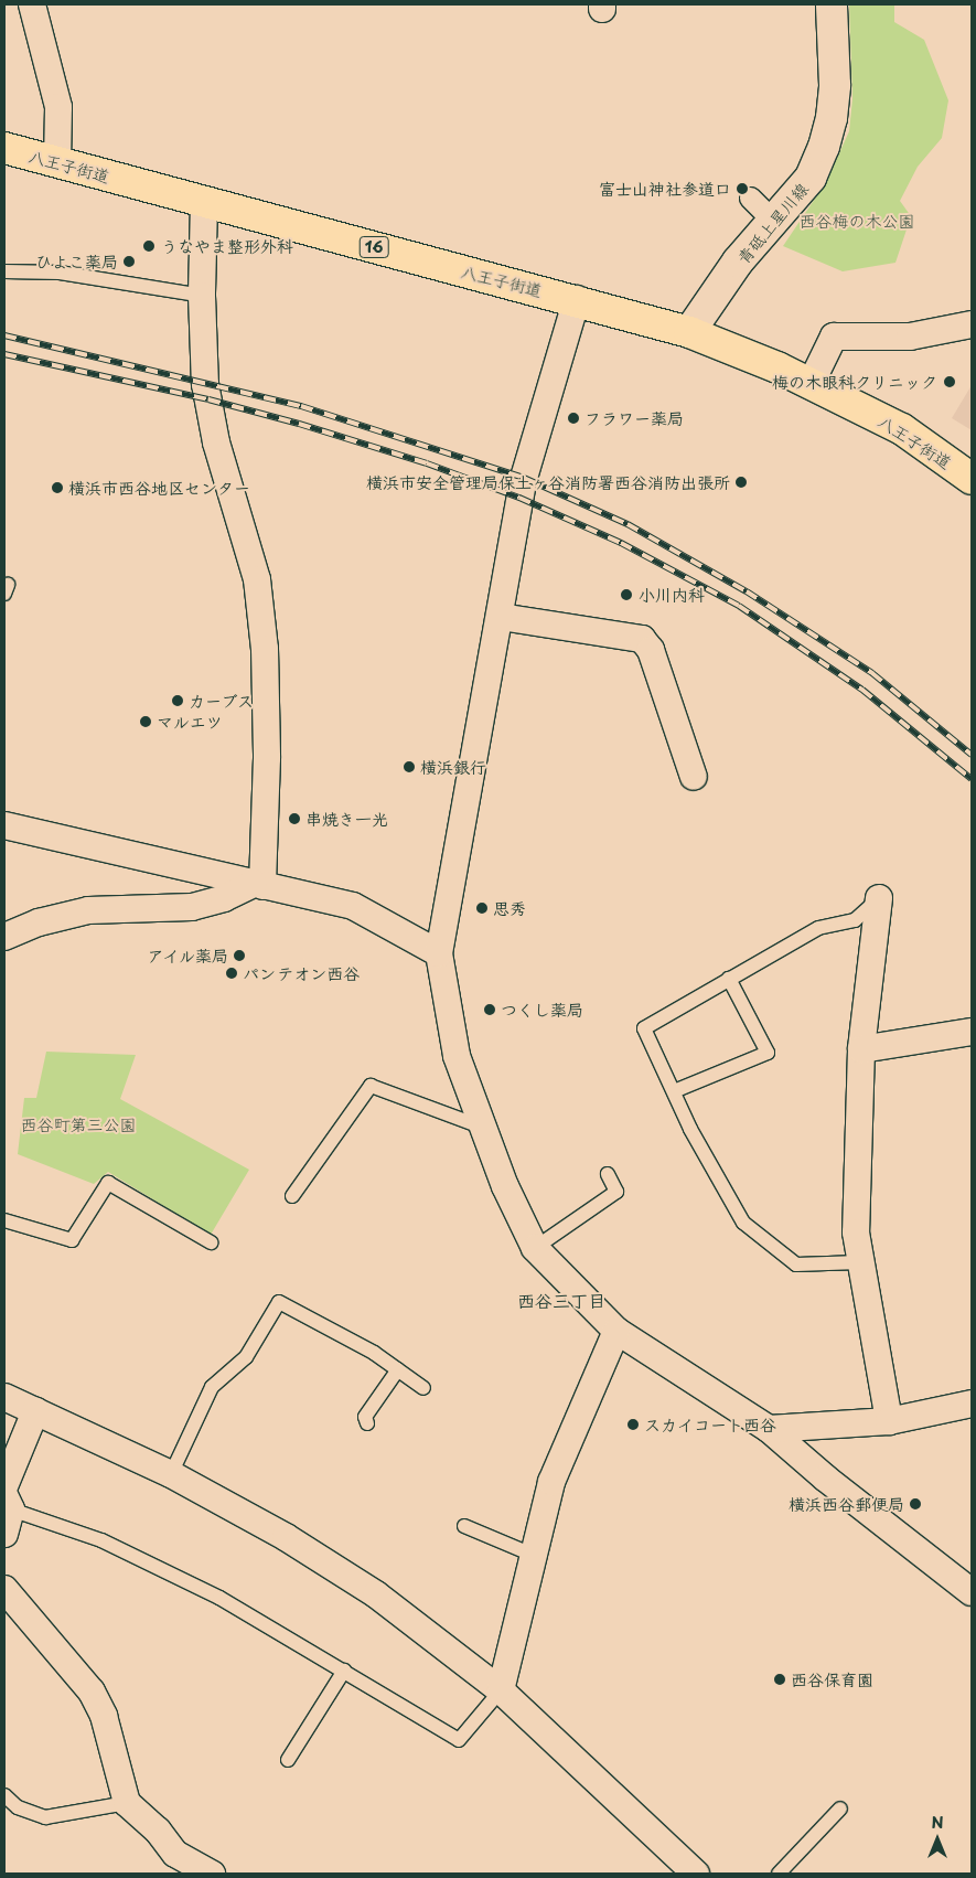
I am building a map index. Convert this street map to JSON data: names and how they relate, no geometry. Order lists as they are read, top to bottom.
{
  "streets": {
    "highway": ["八王子街道", "16"],
    "main road": ["青砥上星川線"]
  },
  "crossings": [
    ["八王子街道", "青砥上星川線"]
  ],
  "districts": ["西谷三丁目"],
  "parks": ["西谷梅の木公園", "西谷町第三公園"],
  "places": [
    "富士山神社参道口",
    "うなやま整形外科",
    "ひよこ薬局",
    "梅の木眼科クリニック",
    "フラワー薬局",
    "横浜市安全管理局保土ヶ谷消防署西谷消防出張所",
    "横浜市西谷地区センター",
    "小川内科",
    "カーブス",
    "マルエツ",
    "横浜銀行",
    "串焼き一光",
    "思秀",
    "アイル薬局",
    "パンテオン西谷",
    "つくし薬局",
    "スカイコート西谷",
    "横浜西谷郵便局",
    "西谷保育園"
  ],
  "north": "top"
}
